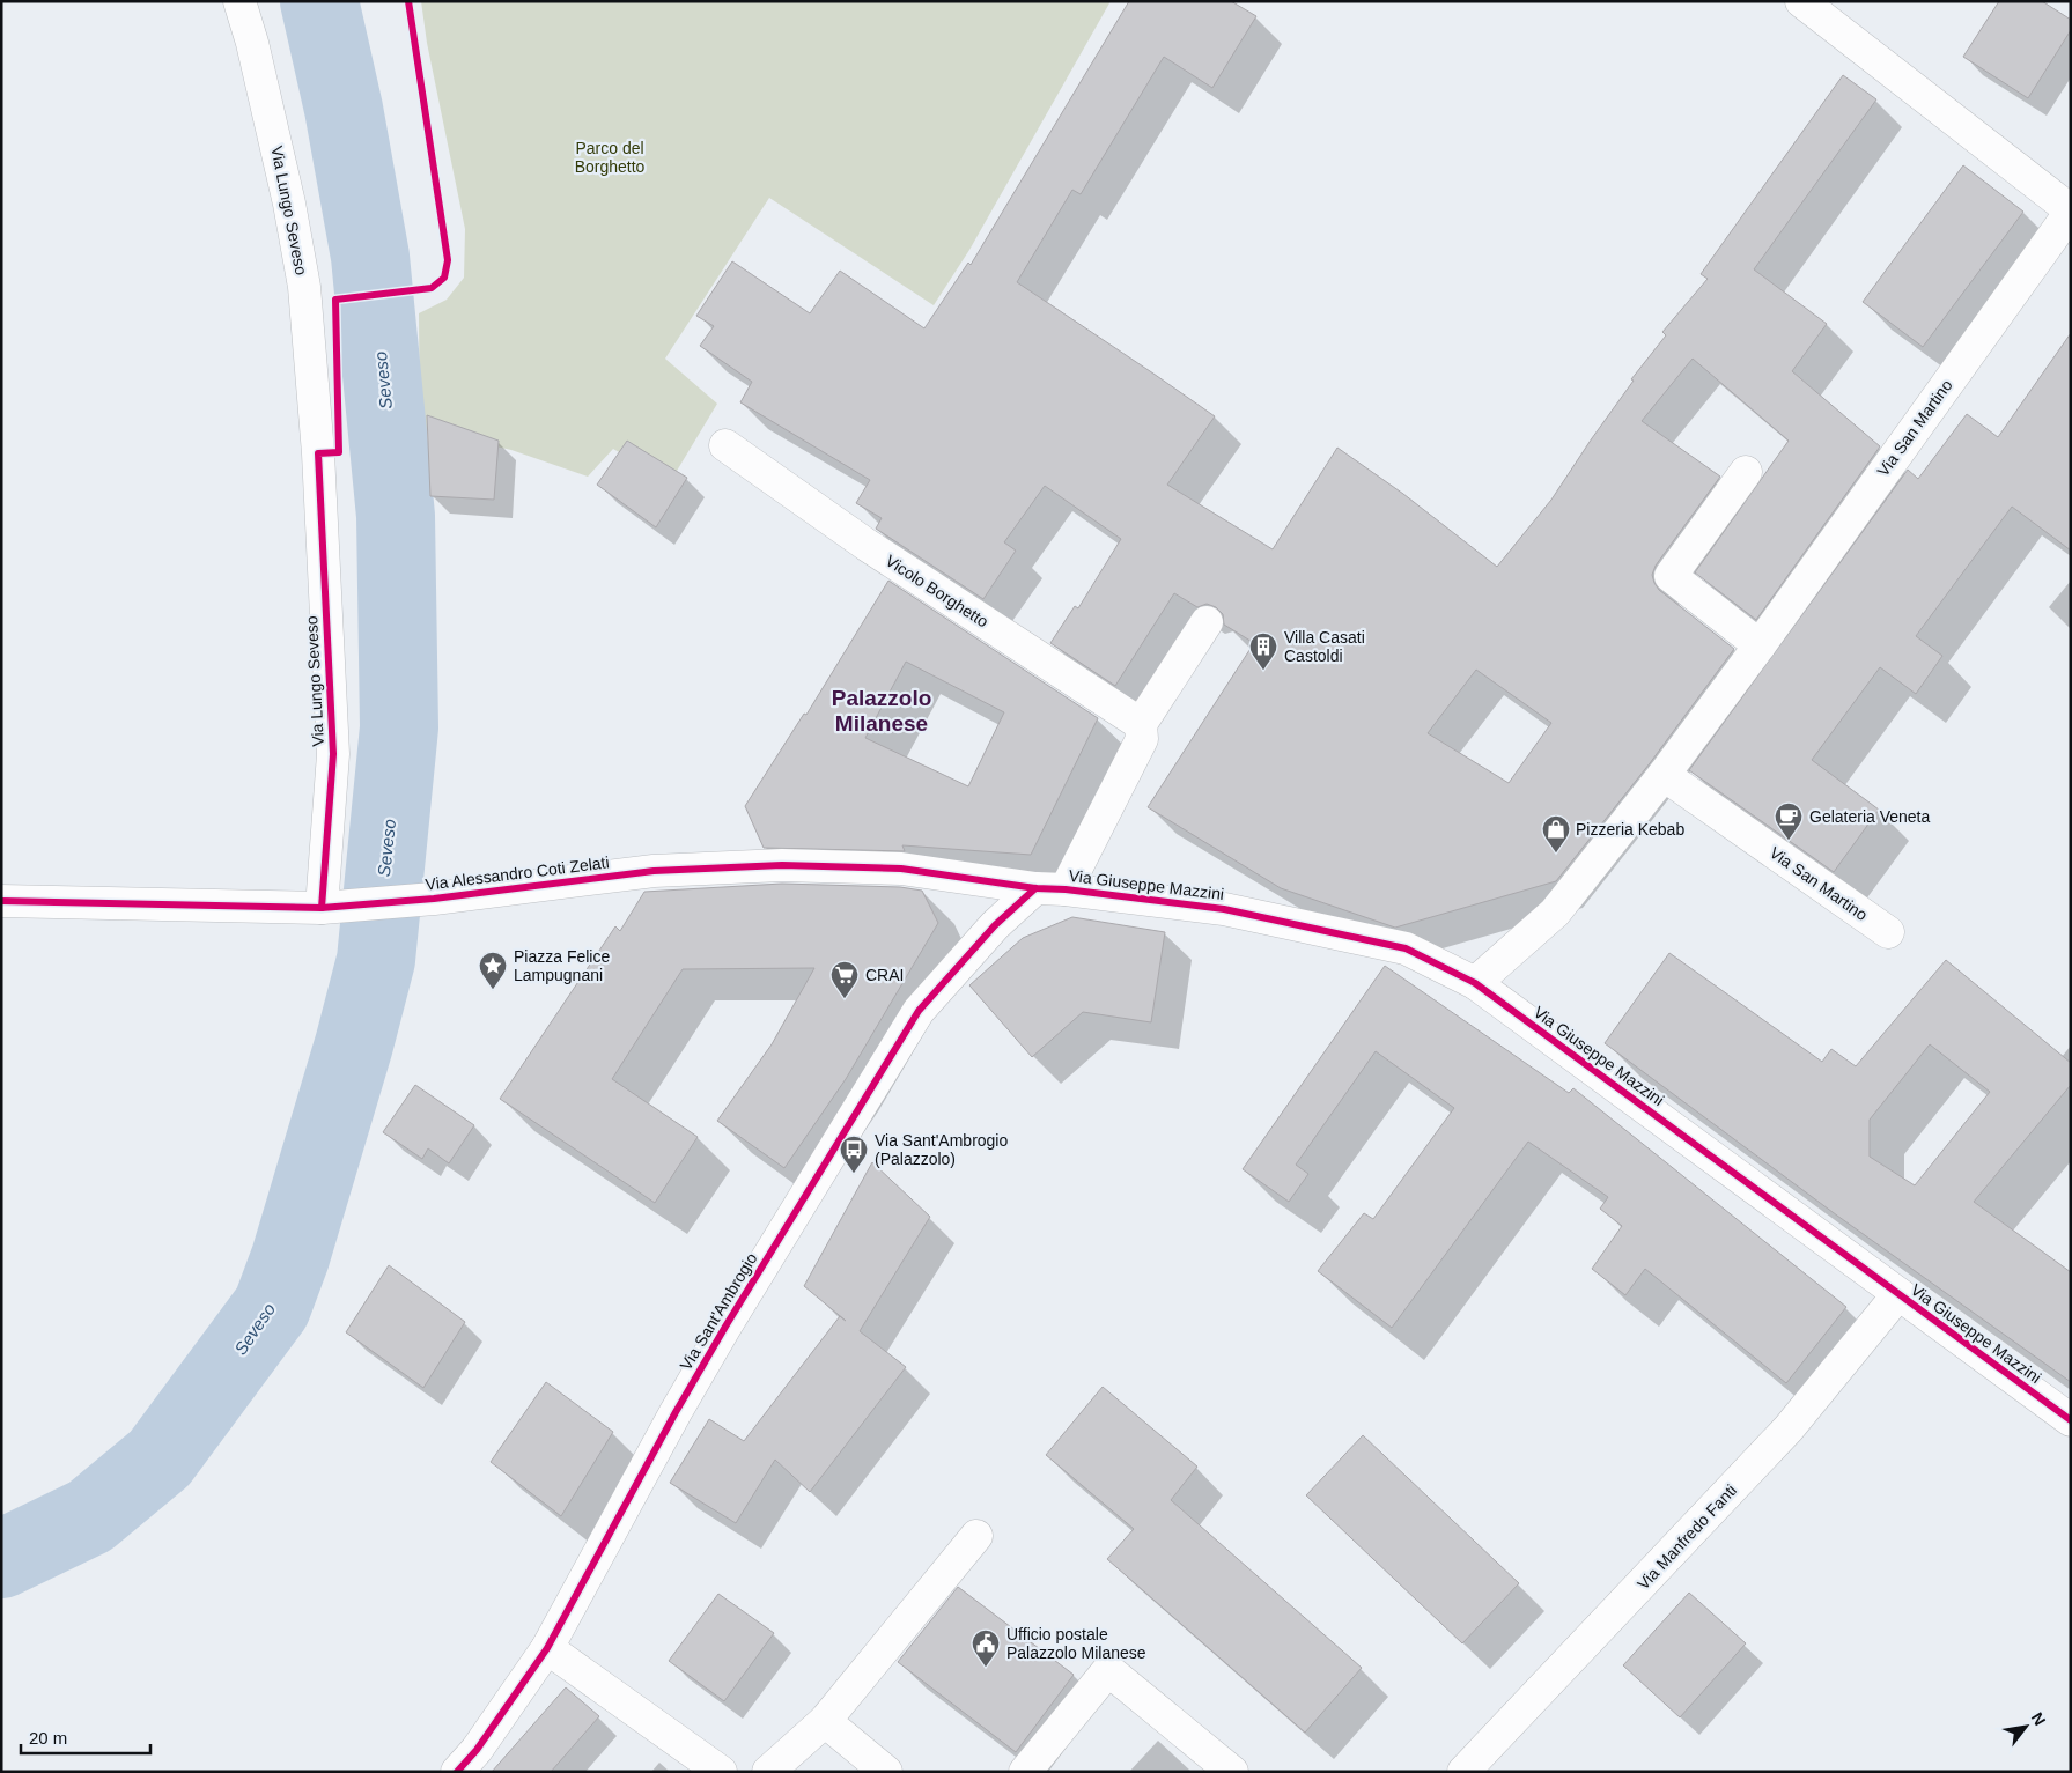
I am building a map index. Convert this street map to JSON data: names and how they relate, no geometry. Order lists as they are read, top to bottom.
{
  "streets": {
    "street": [
      "Via Lungo Seveso",
      "Via San Martino",
      "Vicolo Borghetto",
      "Via Alessandro Coti Zelati",
      "Via Giuseppe Mazzini",
      "Via Sant'Ambrogio",
      "Via Manfredo Fanti"
    ]
  },
  "crossings": [
    ["Via Lungo Seveso", "Via Alessandro Coti Zelati"],
    ["Via San Martino", "Via Giuseppe Mazzini"],
    ["Via Alessandro Coti Zelati", "Via Giuseppe Mazzini"],
    ["Via Alessandro Coti Zelati", "Via Sant'Ambrogio"],
    ["Via Giuseppe Mazzini", "Via Sant'Ambrogio"],
    ["Via Giuseppe Mazzini", "Via Manfredo Fanti"]
  ],
  "districts": ["Palazzolo Milanese"],
  "water": ["Seveso"],
  "parks": ["Parco del Borghetto"],
  "places": {
    "building": ["Villa Casati Castoldi"],
    "cafe": ["Gelateria Veneta"],
    "shop": ["Pizzeria Kebab"],
    "place": ["Piazza Felice Lampugnani"],
    "supermarket": ["CRAI"],
    "bus stop": ["Via Sant'Ambrogio (Palazzolo)"],
    "public building": ["Ufficio postale Palazzolo Milanese"]
  },
  "scale_bar": "20 m",
  "north": "top right"
}
